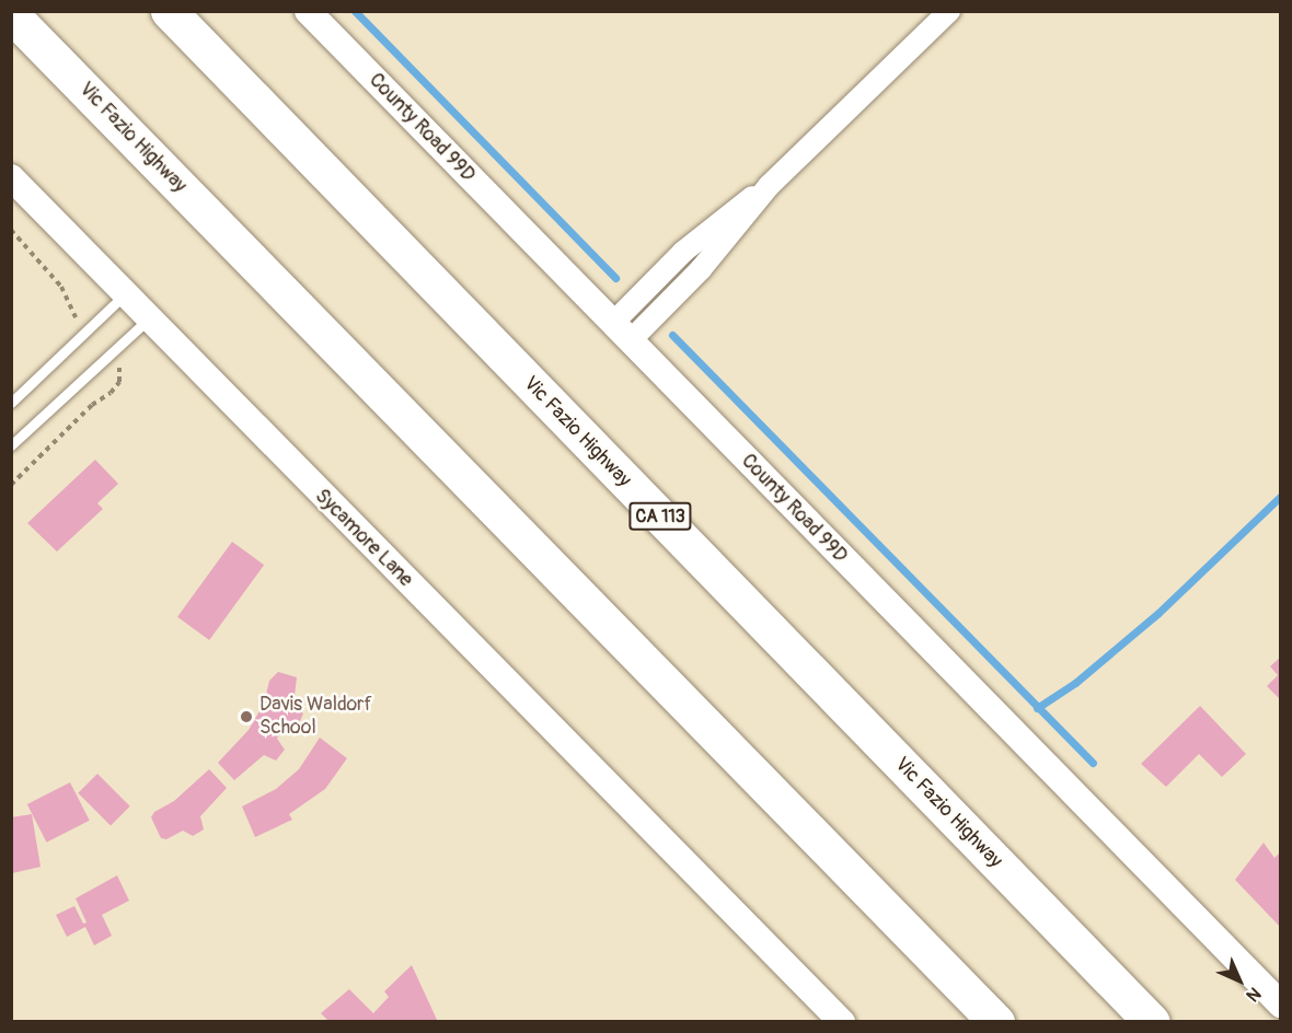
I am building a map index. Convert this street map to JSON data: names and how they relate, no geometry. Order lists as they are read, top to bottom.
{
  "streets": {
    "highway": ["Vic Fazio Highway", "CA 113"],
    "street": ["County Road 99D", "Sycamore Lane"]
  },
  "places": ["Davis Waldorf School"],
  "north": "bottom right"
}
